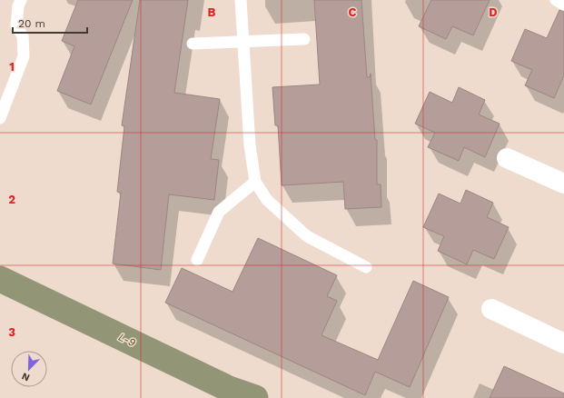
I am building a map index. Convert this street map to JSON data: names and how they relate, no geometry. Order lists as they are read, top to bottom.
{
  "water": ["L-9"],
  "scale_bar": "20 m",
  "north": "bottom left",
  "grid": {
    "columns": ["B", "C", "D"],
    "rows": ["1", "2", "3"]
  }
}
